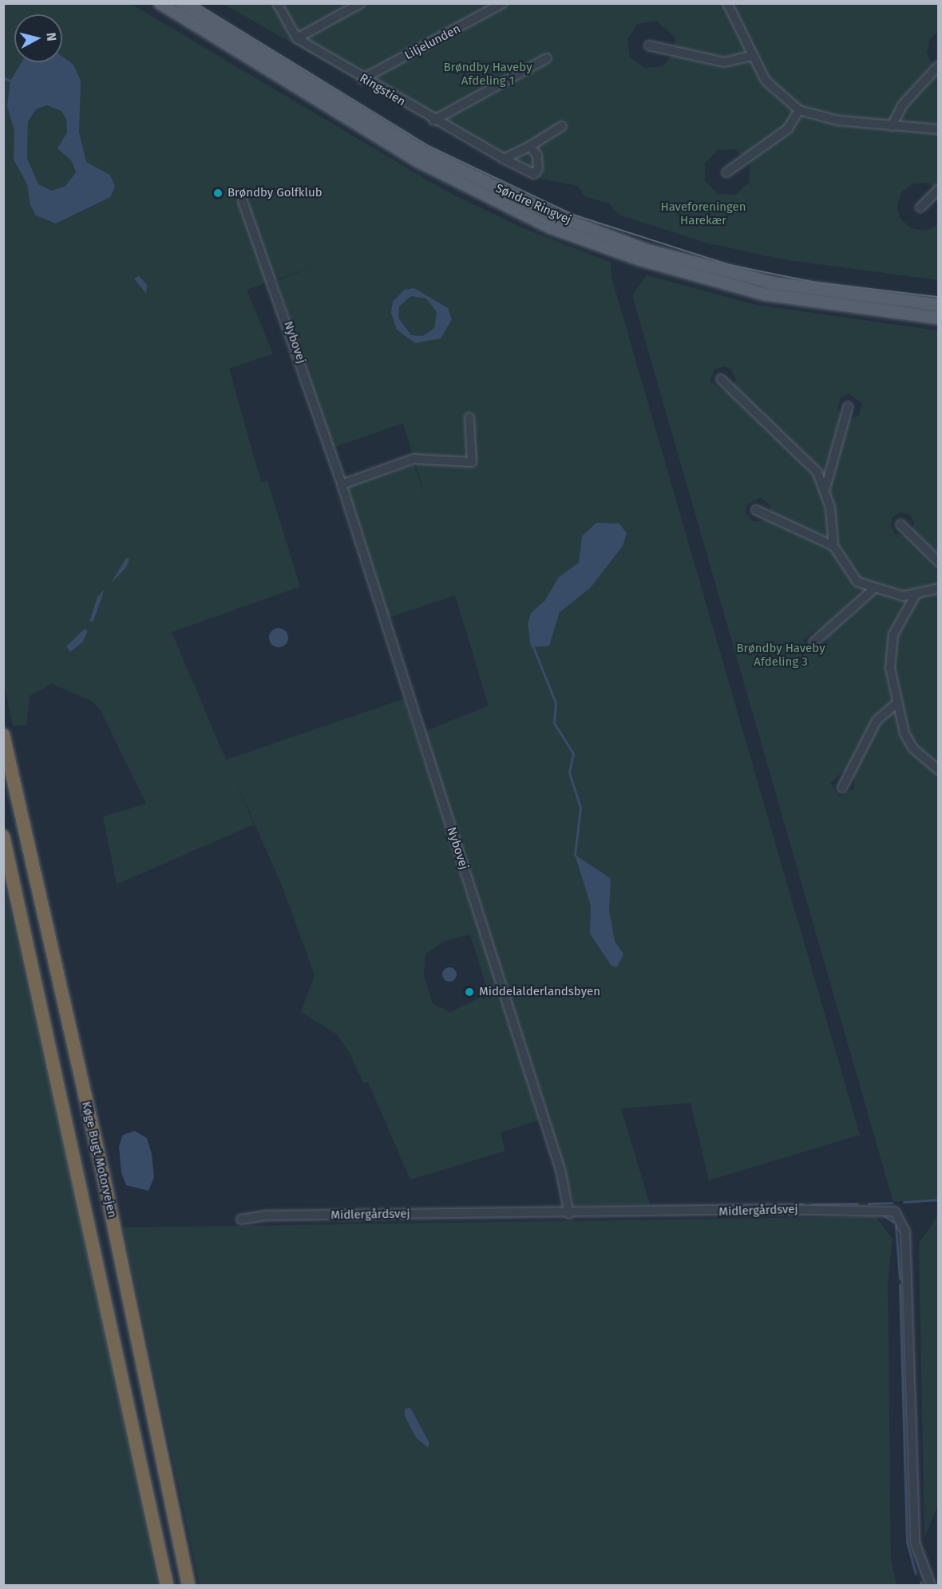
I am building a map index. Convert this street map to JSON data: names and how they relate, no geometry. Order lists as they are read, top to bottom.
{
  "streets": {
    "highway": ["Køge Bugt Motorvejen"],
    "main road": ["Søndre Ringvej"],
    "street": [
      "Liljelunden",
      "Ringstien",
      "Nybovej",
      "Midlergårdsvej"
    ]
  },
  "crossings": [
    ["Liljelunden", "Ringstien"],
    ["Nybovej", "Midlergårdsvej"]
  ],
  "parks": ["Brøndby Haveby Afdeling 1", "Haveforeningen Harekær", "Brøndby Haveby Afdeling 3"],
  "places": ["Brøndby Golfklub", "Middelalderlandsbyen"],
  "north": "right"
}
